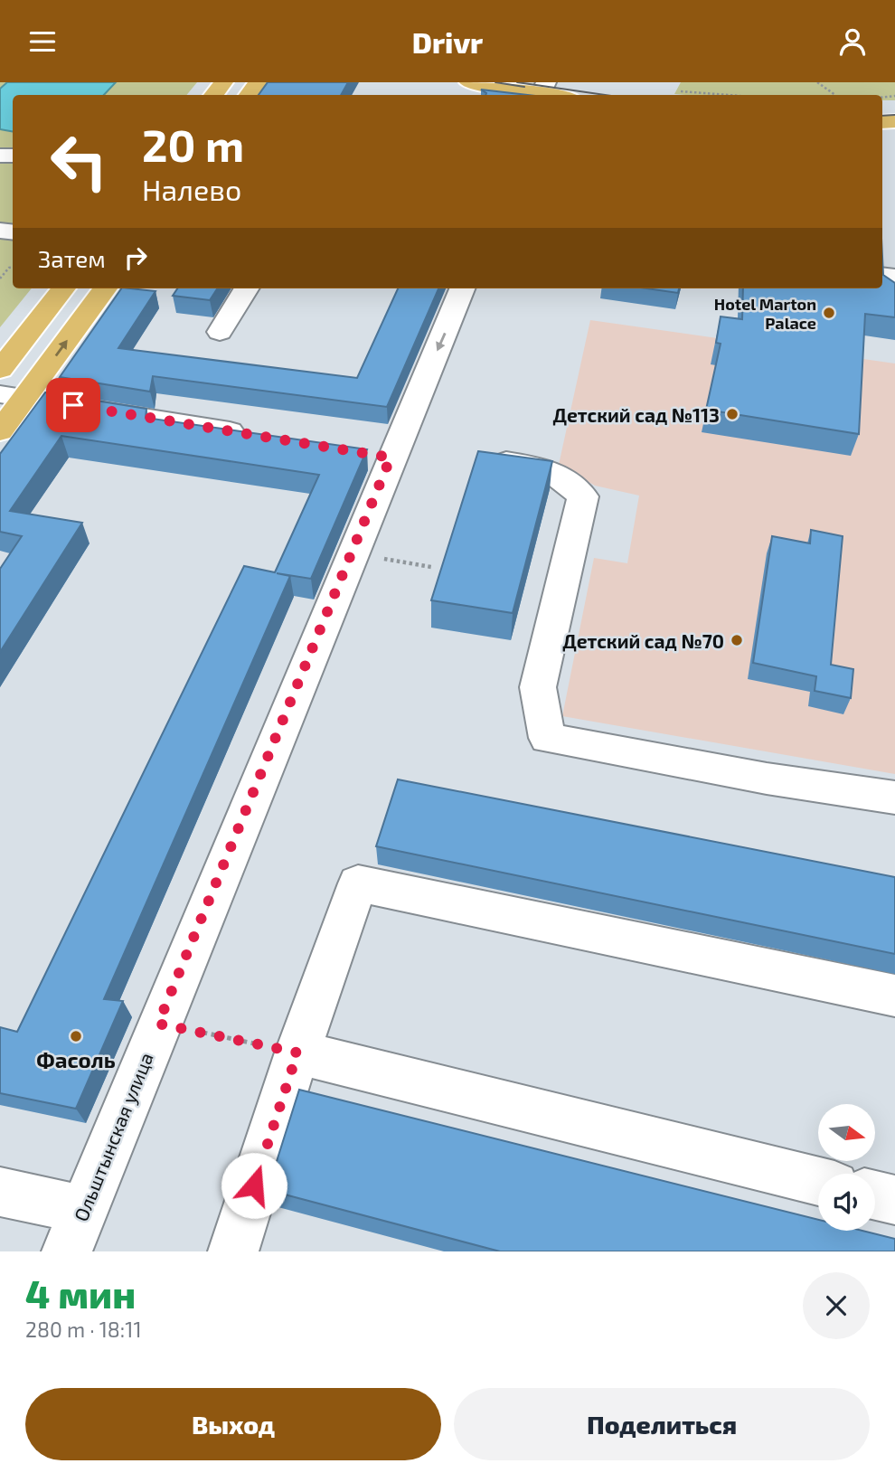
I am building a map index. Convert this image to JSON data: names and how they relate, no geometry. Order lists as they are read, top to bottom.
{
  "streets": {
    "street": ["Ольштынская улица"]
  },
  "places": [
    "Hotel Marton Palace",
    "Детский сад №113",
    "Детский сад №70",
    "Фасоль"
  ],
  "north": "right",
  "page": {
    "header": "Drivr",
    "turn": ["20 m", "Налево"],
    "then": "Затем",
    "heading": ["4 мин", "280 m · 18:11"],
    "buttons": ["Выход", "Поделиться"]
  }
}
